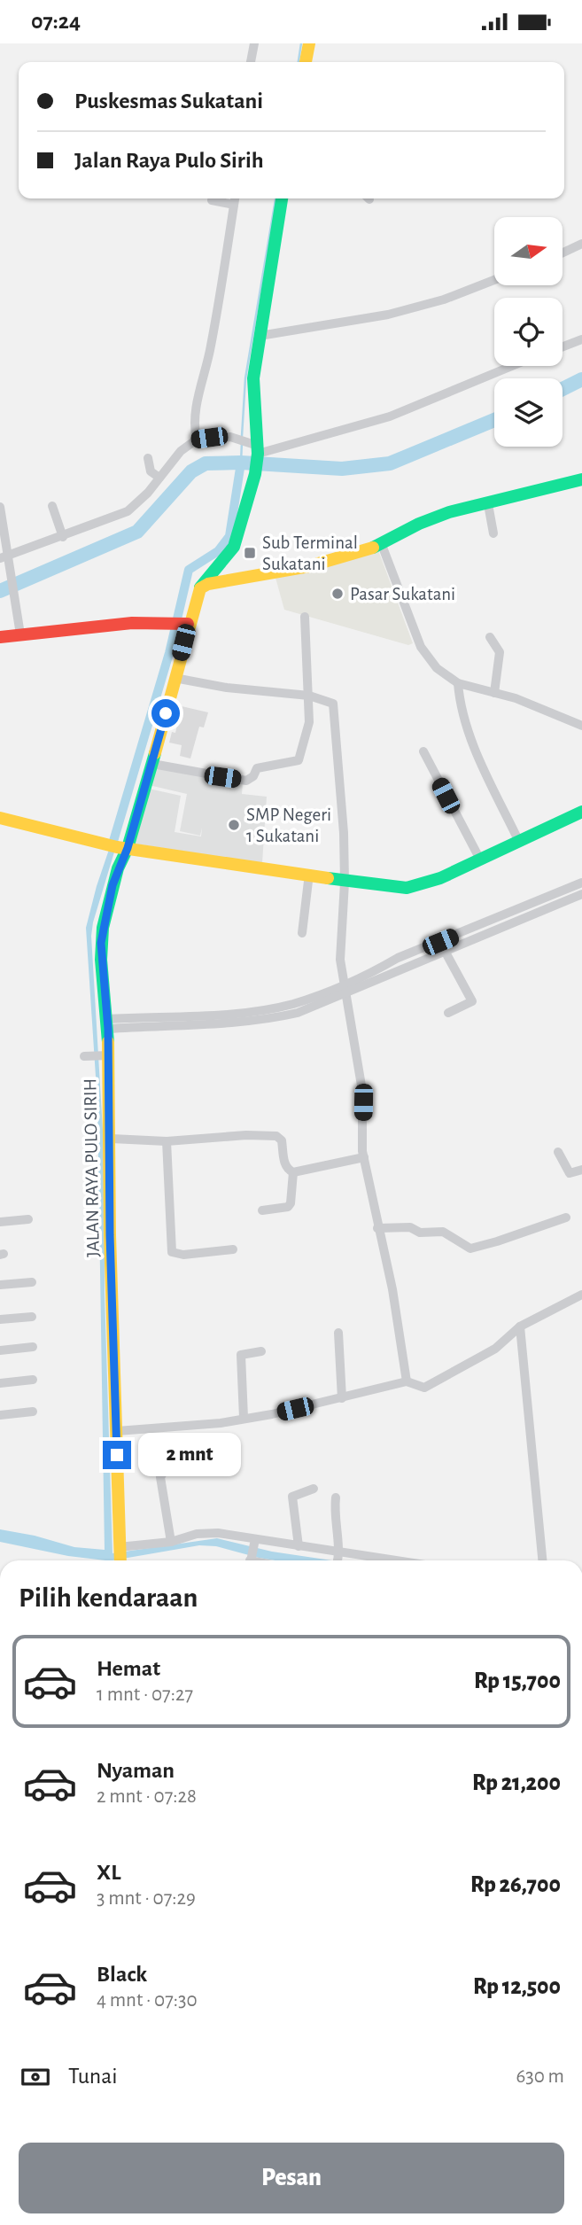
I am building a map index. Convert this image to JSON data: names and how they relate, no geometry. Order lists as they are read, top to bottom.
{
  "streets": {
    "street": ["JALAN RAYA PULO SIRIH"]
  },
  "places": {
    "transit": ["Sub Terminal Sukatani"],
    "other": ["Pasar Sukatani", "SMP Negeri 1 Sukatani"]
  },
  "north": "right",
  "page": {
    "status": "07:24",
    "banner": ["Puskesmas Sukatani", "Jalan Raya Pulo Sirih"],
    "bubble": "2 mnt",
    "heading": "Pilih kendaraan",
    "list": [
      {
        "name": "Hemat",
        "note": "1 mnt · 07:27",
        "value": "Rp 15,700"
      },
      {
        "name": "Nyaman",
        "note": "2 mnt · 07:28",
        "value": "Rp 21,200"
      },
      {
        "name": "XL",
        "note": "3 mnt · 07:29",
        "value": "Rp 26,700"
      },
      {
        "name": "Black",
        "note": "4 mnt · 07:30",
        "value": "Rp 12,500"
      }
    ],
    "pay": ["Tunai", "630 m"],
    "buttons": "Pesan"
  }
}
